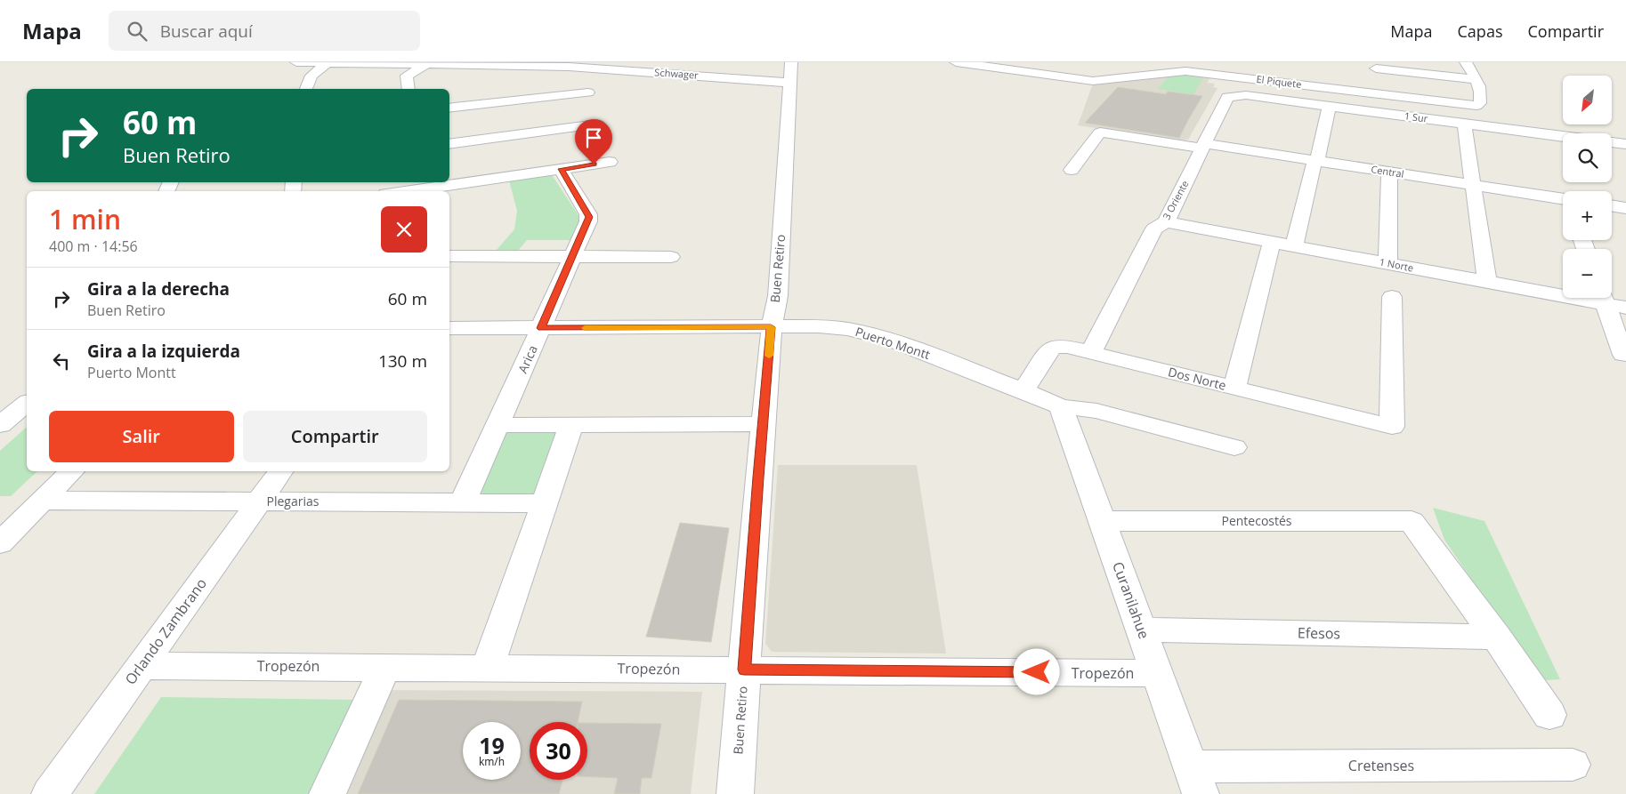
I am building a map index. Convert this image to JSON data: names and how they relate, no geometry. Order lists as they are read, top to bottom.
{
  "streets": {
    "street": [
      "Schwager",
      "El Piquete",
      "1 Sur",
      "Central",
      "3 Oriente",
      "1 Norte",
      "Buen Retiro",
      "Puerto Montt",
      "Arica",
      "Dos Norte",
      "Plegarias",
      "Pentecostés",
      "Curanilahue",
      "Orlando Zambrano",
      "Efesos",
      "Tropezón",
      "Cretenses"
    ]
  },
  "crossings": [
    ["Schwager", "Buen Retiro"],
    ["1 Sur", "3 Oriente"],
    ["Central", "3 Oriente"],
    ["3 Oriente", "1 Norte"],
    ["3 Oriente", "Dos Norte"],
    ["Buen Retiro", "Puerto Montt"],
    ["Buen Retiro", "Tropezón"],
    ["Puerto Montt", "Arica"],
    ["Puerto Montt", "Dos Norte"],
    ["Puerto Montt", "Curanilahue"],
    ["Arica", "Plegarias"],
    ["Plegarias", "Orlando Zambrano"],
    ["Pentecostés", "Curanilahue"],
    ["Pentecostés", "Efesos"],
    ["Curanilahue", "Efesos"],
    ["Curanilahue", "Tropezón"],
    ["Curanilahue", "Cretenses"],
    ["Orlando Zambrano", "Tropezón"]
  ],
  "north": "bottom left",
  "page": {
    "header": "Mapa",
    "search": "Buscar aquí",
    "nav": ["Mapa", "Capas", "Compartir"],
    "map_buttons": ["+", "−"],
    "turn": ["60 m", "Buen Retiro"],
    "heading": ["1 min", "400 m · 14:56"],
    "list": [
      {
        "name": "Gira a la derecha",
        "note": "Buen Retiro",
        "value": "60 m"
      },
      {
        "name": "Gira a la izquierda",
        "note": "Puerto Montt",
        "value": "130 m"
      }
    ],
    "buttons": ["Salir", "Compartir"],
    "speed": "19 km/h",
    "limit": "30"
  }
}
